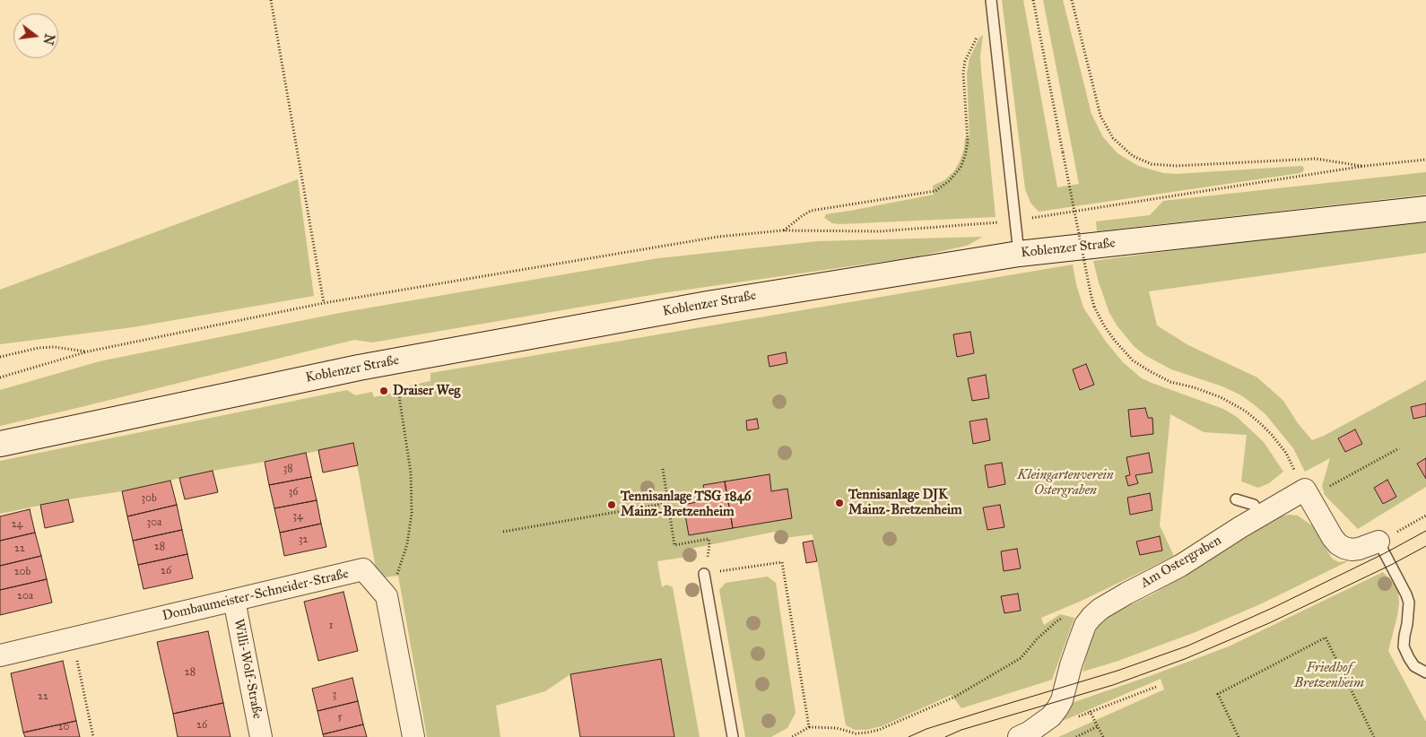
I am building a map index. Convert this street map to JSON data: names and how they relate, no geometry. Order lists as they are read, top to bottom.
{
  "streets": {
    "main road": ["Koblenzer Straße"],
    "street": ["Am Ostergraben", "Dombaumeister-Schneider-Straße", "Willi-Wolf-Straße"]
  },
  "crossings": [
    ["Dombaumeister-Schneider-Straße", "Willi-Wolf-Straße"]
  ],
  "parks": ["Kleingartenverein Ostergraben", "Friedhof Bretzenheim"],
  "places": ["Draiser Weg", "Tennisanlage DJK Mainz-Bretzenheim", "Tennisanlage TSG 1846 Mainz-Bretzenheim"],
  "house_numbers": [
    "38",
    "36",
    "30b",
    "34",
    "30a",
    "24",
    "32",
    "28",
    "22",
    "26",
    "20b",
    "20a",
    "1",
    "28",
    "3",
    "22",
    "5",
    "26",
    "20"
  ],
  "north": "right"
}
